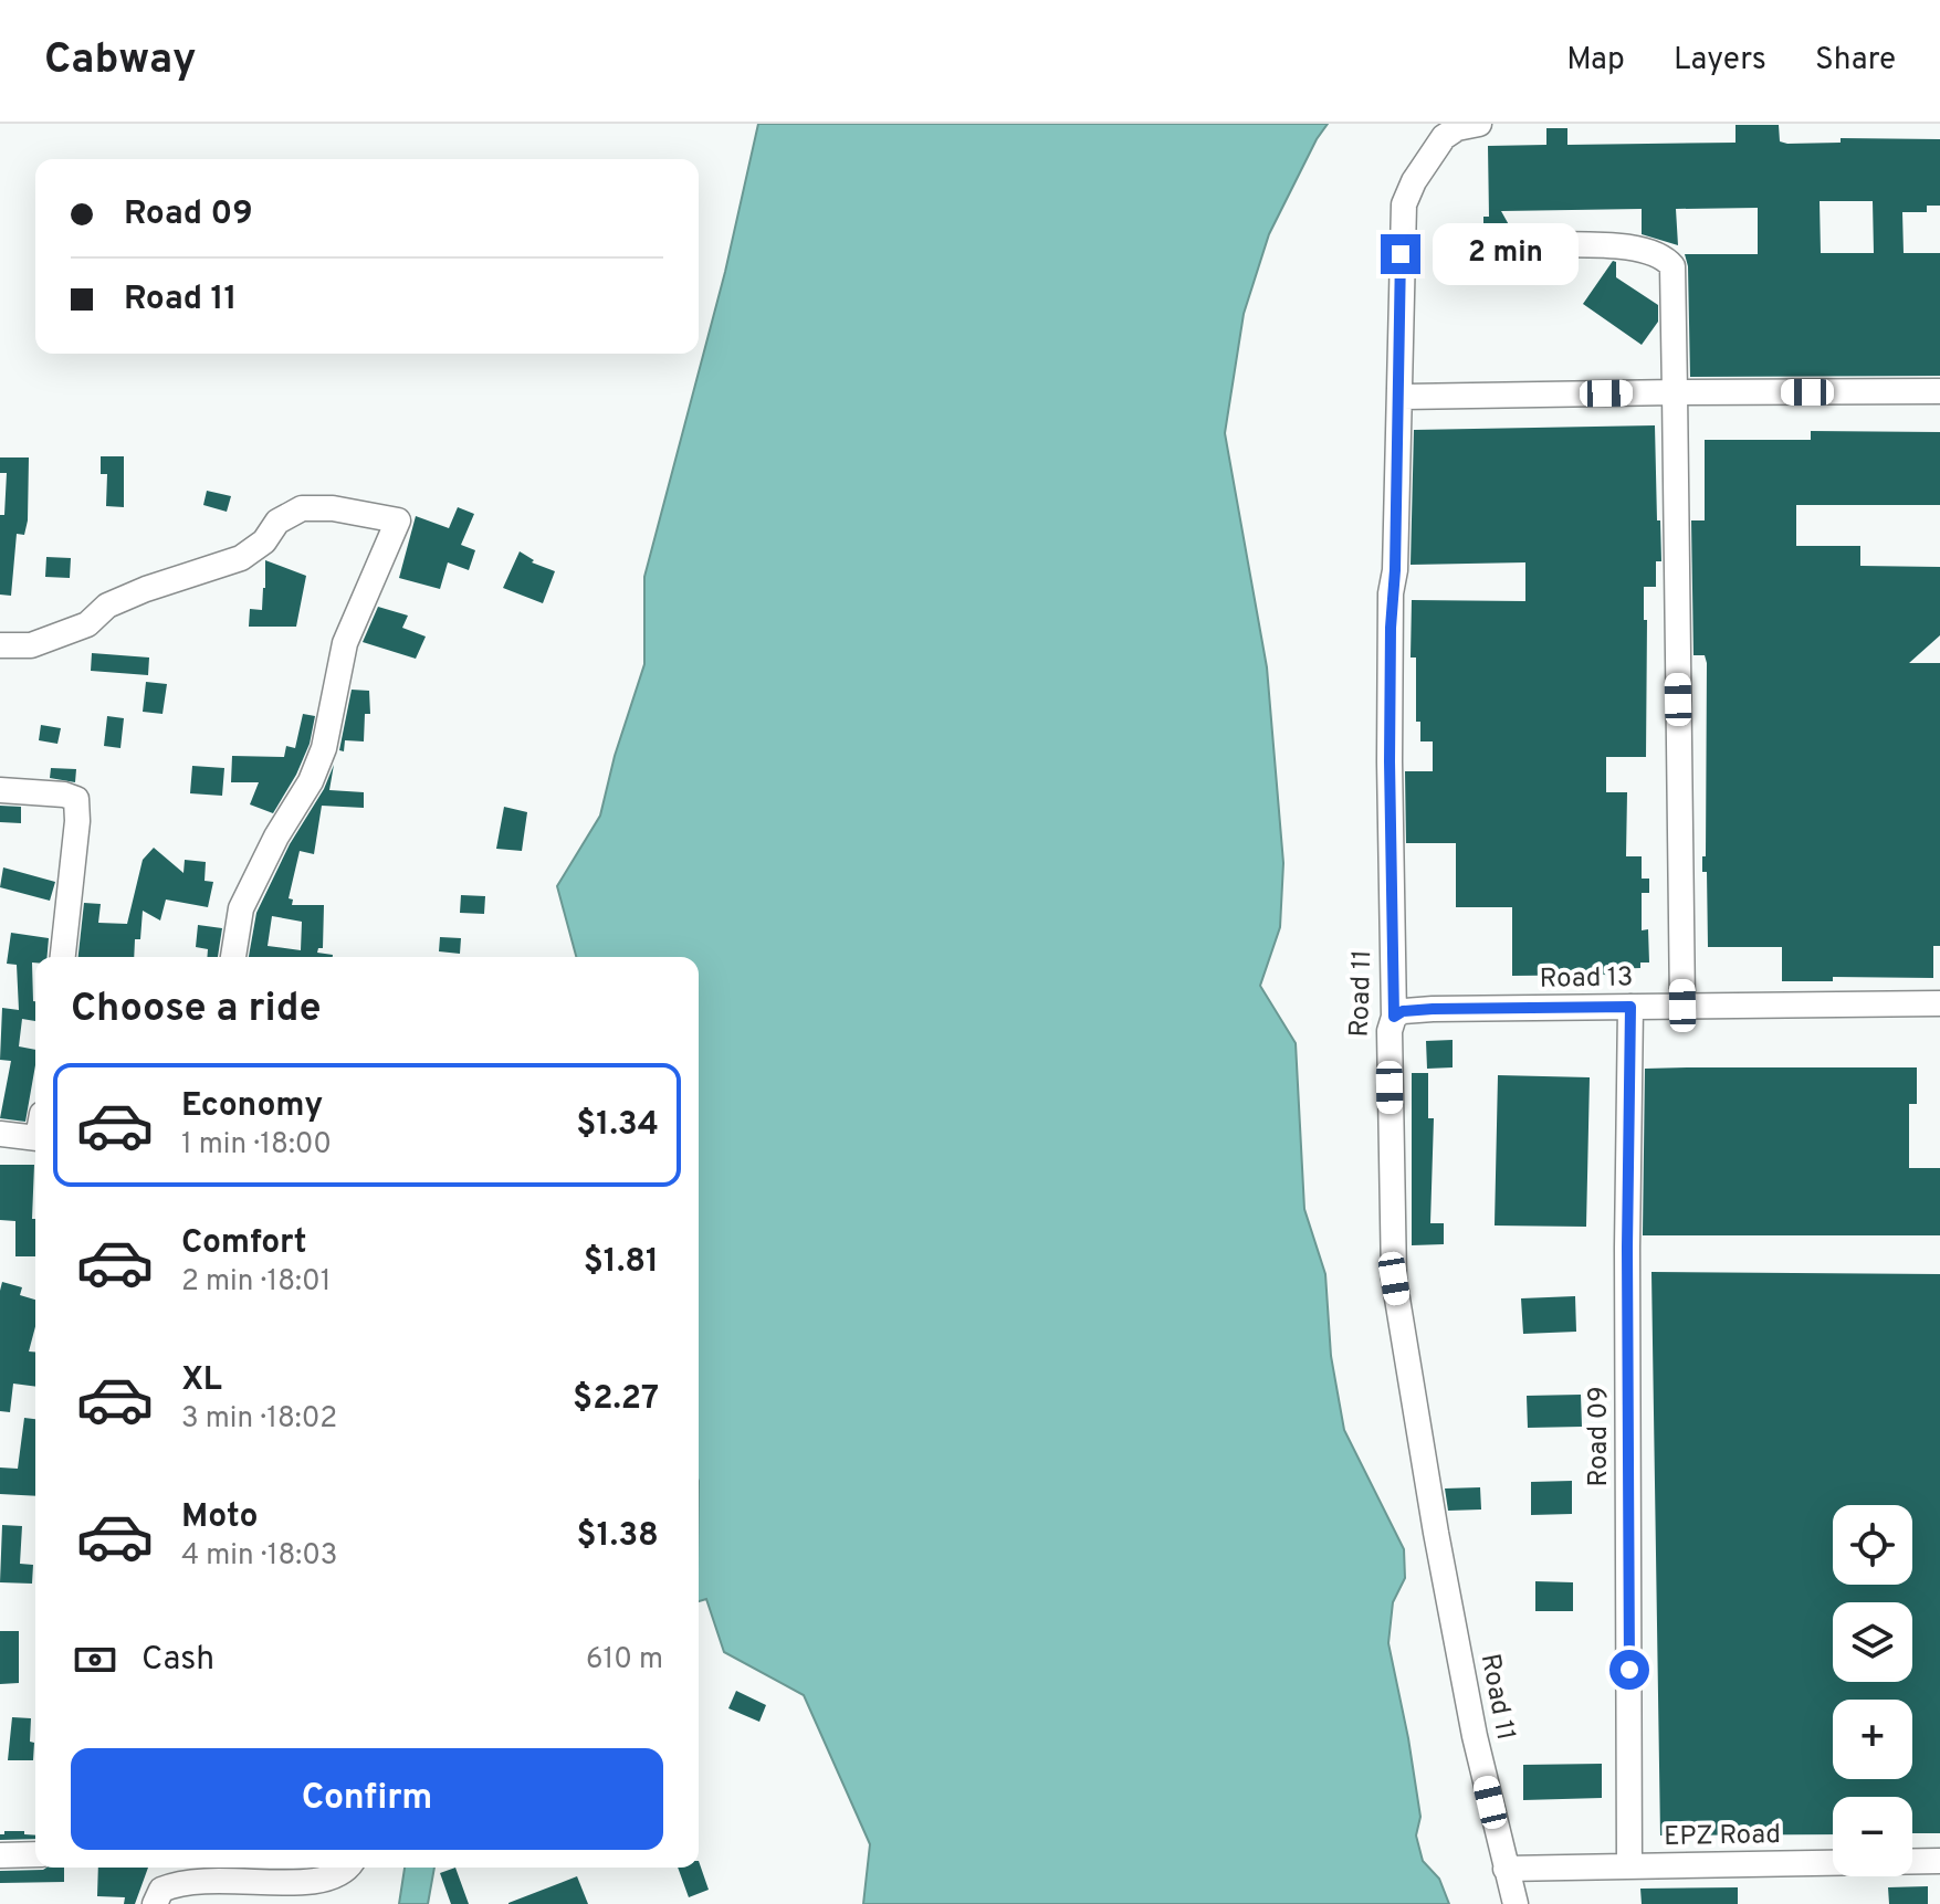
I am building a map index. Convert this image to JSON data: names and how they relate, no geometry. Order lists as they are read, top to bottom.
{
  "streets": {
    "street": [
      "Road 13",
      "Road 11",
      "Road 09",
      "EPZ Road"
    ]
  },
  "crossings": [
    ["Road 13", "Road 11"],
    ["Road 13", "Road 09"],
    ["Road 11", "EPZ Road"],
    ["Road 09", "EPZ Road"]
  ],
  "page": {
    "header": "Cabway",
    "nav": ["Map", "Layers", "Share"],
    "banner": ["Road 09", "Road 11"],
    "bubble": "2 min",
    "heading": "Choose a ride",
    "list": [
      {
        "name": "Economy",
        "note": "1 min · 18:00",
        "value": "$1.34"
      },
      {
        "name": "Comfort",
        "note": "2 min · 18:01",
        "value": "$1.81"
      },
      {
        "name": "XL",
        "note": "3 min · 18:02",
        "value": "$2.27"
      },
      {
        "name": "Moto",
        "note": "4 min · 18:03",
        "value": "$1.38"
      }
    ],
    "map_buttons": ["+", "−"],
    "pay": ["Cash", "610 m"],
    "buttons": "Confirm"
  }
}
